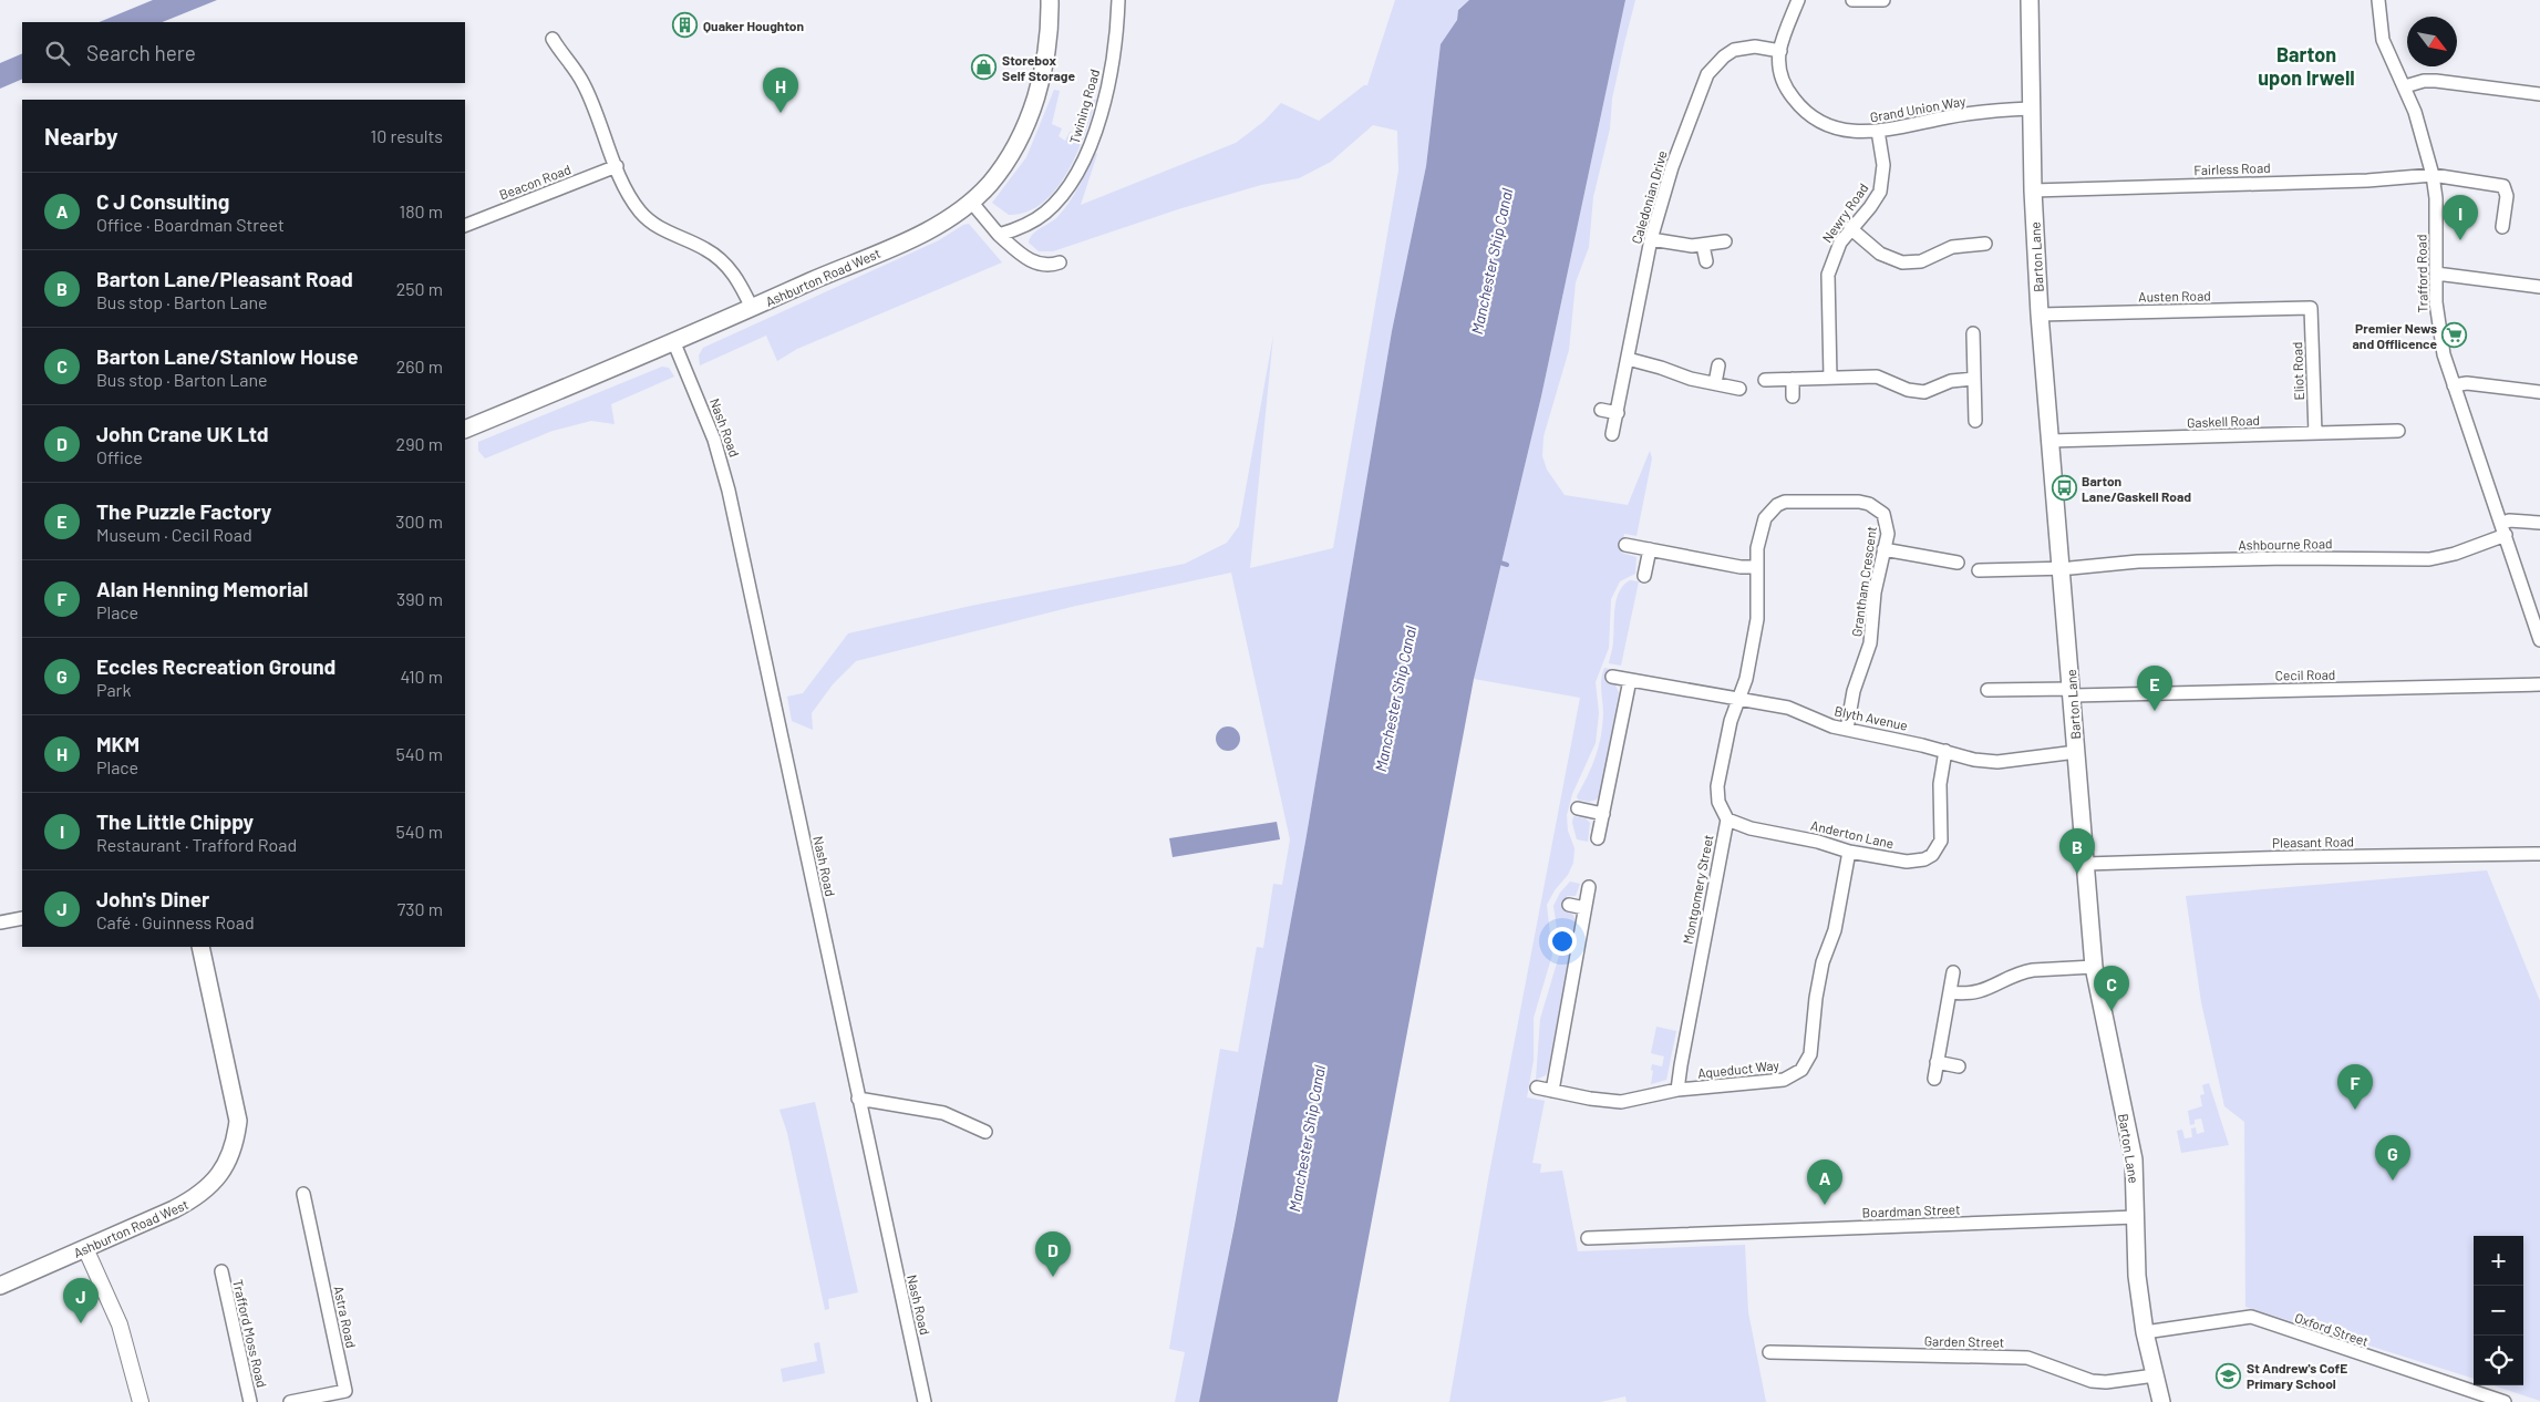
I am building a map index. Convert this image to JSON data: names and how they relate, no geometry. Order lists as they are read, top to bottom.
{
  "streets": {
    "main road": ["Barton Lane", "Ashburton Road West"],
    "street": [
      "Twining Road",
      "Grand Union Way",
      "Fairless Road",
      "Beacon Road",
      "Caledonian Drive",
      "Newry Road",
      "Trafford Road",
      "Austen Road",
      "Eliot Road",
      "Gaskell Road",
      "Nash Road",
      "Ashbourne Road",
      "Grantham Crescent",
      "Cecil Road",
      "Blyth Avenue",
      "Anderton Lane",
      "Pleasant Road",
      "Montgomery Street",
      "Aqueduct Way",
      "Boardman Street",
      "Astra Road",
      "Oxford Street",
      "Trafford Moss Road",
      "Garden Street"
    ]
  },
  "crossings": [
    ["Grand Union Way", "Caledonian Drive"],
    ["Grand Union Way", "Newry Road"],
    ["Grand Union Way", "Barton Lane"],
    ["Fairless Road", "Barton Lane"],
    ["Fairless Road", "Trafford Road"],
    ["Barton Lane", "Austen Road"],
    ["Barton Lane", "Gaskell Road"],
    ["Barton Lane", "Ashbourne Road"],
    ["Barton Lane", "Cecil Road"],
    ["Barton Lane", "Blyth Avenue"],
    ["Barton Lane", "Pleasant Road"],
    ["Barton Lane", "Boardman Street"],
    ["Barton Lane", "Oxford Street"],
    ["Barton Lane", "Garden Street"],
    ["Trafford Road", "Ashbourne Road"],
    ["Ashburton Road West", "Nash Road"],
    ["Austen Road", "Eliot Road"],
    ["Eliot Road", "Gaskell Road"],
    ["Grantham Crescent", "Blyth Avenue"],
    ["Grantham Crescent", "Montgomery Street"],
    ["Blyth Avenue", "Anderton Lane"],
    ["Blyth Avenue", "Montgomery Street"],
    ["Anderton Lane", "Montgomery Street"],
    ["Anderton Lane", "Aqueduct Way"],
    ["Montgomery Street", "Aqueduct Way"]
  ],
  "districts": ["Barton upon Irwell"],
  "water": ["Manchester Ship Canal"],
  "places": {
    "building": ["Quaker Houghton"],
    "shop": ["Storebox Self Storage"],
    "supermarket": ["Premier News and Offlicence"],
    "bus stop": ["Barton Lane/Gaskell Road"],
    "school or university": ["St Andrew's CofE Primary School"]
  },
  "north": "bottom right",
  "page": {
    "search": "Search here",
    "pins": [
      "H",
      "I",
      "E",
      "B",
      "C",
      "F",
      "G",
      "A",
      "D",
      "J"
    ],
    "heading": ["Nearby", "10 results"],
    "list": [
      {
        "mark": "A",
        "name": "C J Consulting",
        "note": "Office · Boardman Street",
        "value": "180 m"
      },
      {
        "mark": "B",
        "name": "Barton Lane/Pleasant Road",
        "note": "Bus stop · Barton Lane",
        "value": "250 m"
      },
      {
        "mark": "C",
        "name": "Barton Lane/Stanlow House",
        "note": "Bus stop · Barton Lane",
        "value": "260 m"
      },
      {
        "mark": "D",
        "name": "John Crane UK Ltd",
        "note": "Office",
        "value": "290 m"
      },
      {
        "mark": "E",
        "name": "The Puzzle Factory",
        "note": "Museum · Cecil Road",
        "value": "300 m"
      },
      {
        "mark": "F",
        "name": "Alan Henning Memorial",
        "note": "Place",
        "value": "390 m"
      },
      {
        "mark": "G",
        "name": "Eccles Recreation Ground",
        "note": "Park",
        "value": "410 m"
      },
      {
        "mark": "H",
        "name": "MKM",
        "note": "Place",
        "value": "540 m"
      },
      {
        "mark": "I",
        "name": "The Little Chippy",
        "note": "Restaurant · Trafford Road",
        "value": "540 m"
      },
      {
        "mark": "J",
        "name": "John's Diner",
        "note": "Café · Guinness Road",
        "value": "730 m"
      }
    ],
    "map_buttons": ["+", "−"]
  }
}
